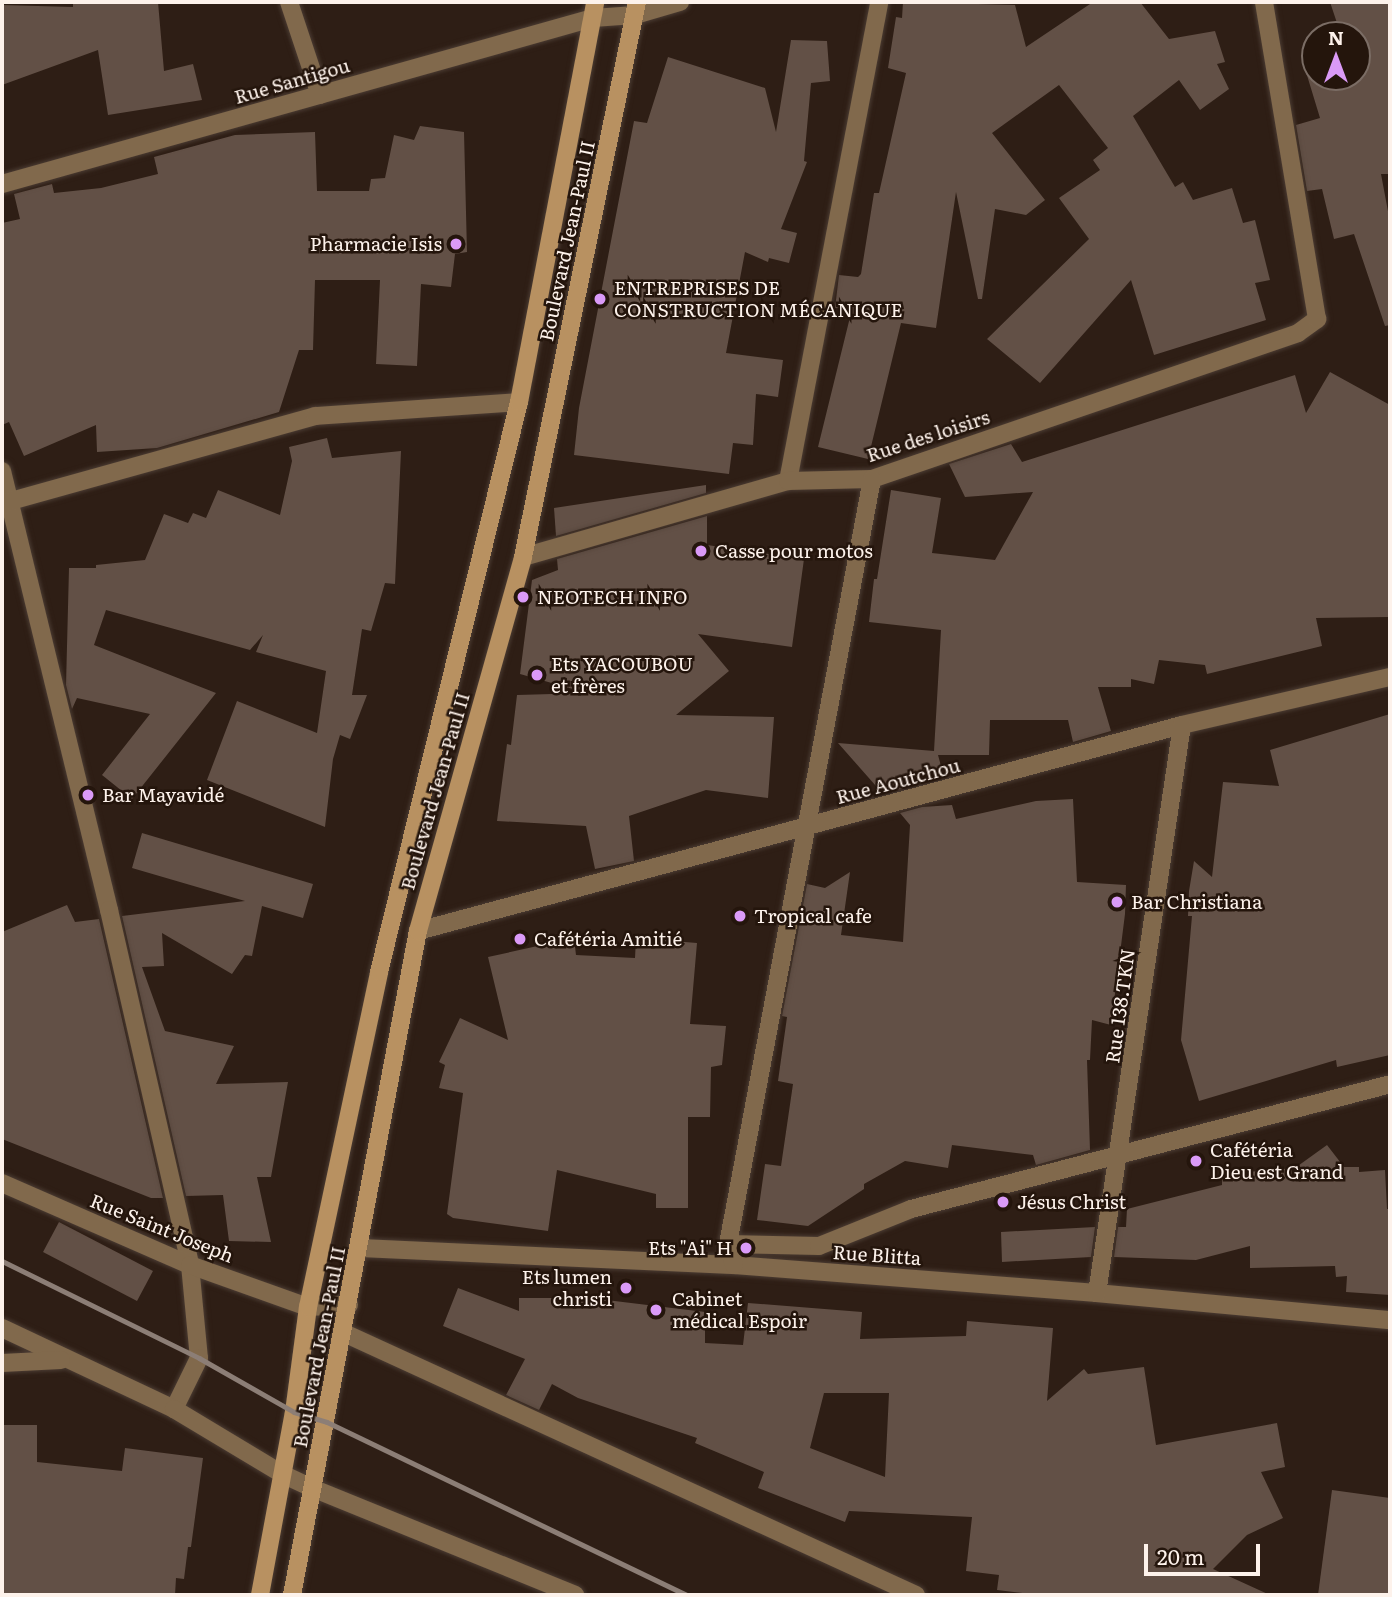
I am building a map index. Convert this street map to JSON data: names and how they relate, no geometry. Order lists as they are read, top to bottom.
{
  "streets": {
    "main road": ["Boulevard Jean-Paul II"],
    "street": [
      "Rue Santigou",
      "Rue des loisirs",
      "Rue Aoutchou",
      "Rue 138.TKN",
      "Rue Saint Joseph",
      "Rue Blitta"
    ]
  },
  "crossings": [
    ["Rue Santigou", "Boulevard Jean-Paul II"],
    ["Boulevard Jean-Paul II", "Rue des loisirs"],
    ["Boulevard Jean-Paul II", "Rue Aoutchou"],
    ["Boulevard Jean-Paul II", "Rue Saint Joseph"],
    ["Boulevard Jean-Paul II", "Rue Blitta"],
    ["Rue Aoutchou", "Rue 138.TKN"],
    ["Rue 138.TKN", "Rue Blitta"]
  ],
  "places": [
    "Pharmacie Isis",
    "ENTREPRISES DE CONSTRUCTION MÉCANIQUE",
    "Casse pour motos",
    "NEOTECH INFO",
    "Ets YACOUBOU et frères",
    "Bar Mayavidé",
    "Bar Christiana",
    "Tropical cafe",
    "Cafétéria Amitié",
    "Cafétéria Dieu est Grand",
    "Jésus Christ",
    "Ets \"Ai\" H",
    "Ets lumen christi",
    "Cabinet médical Espoir"
  ],
  "scale_bar": "20 m",
  "north": "top"
}
